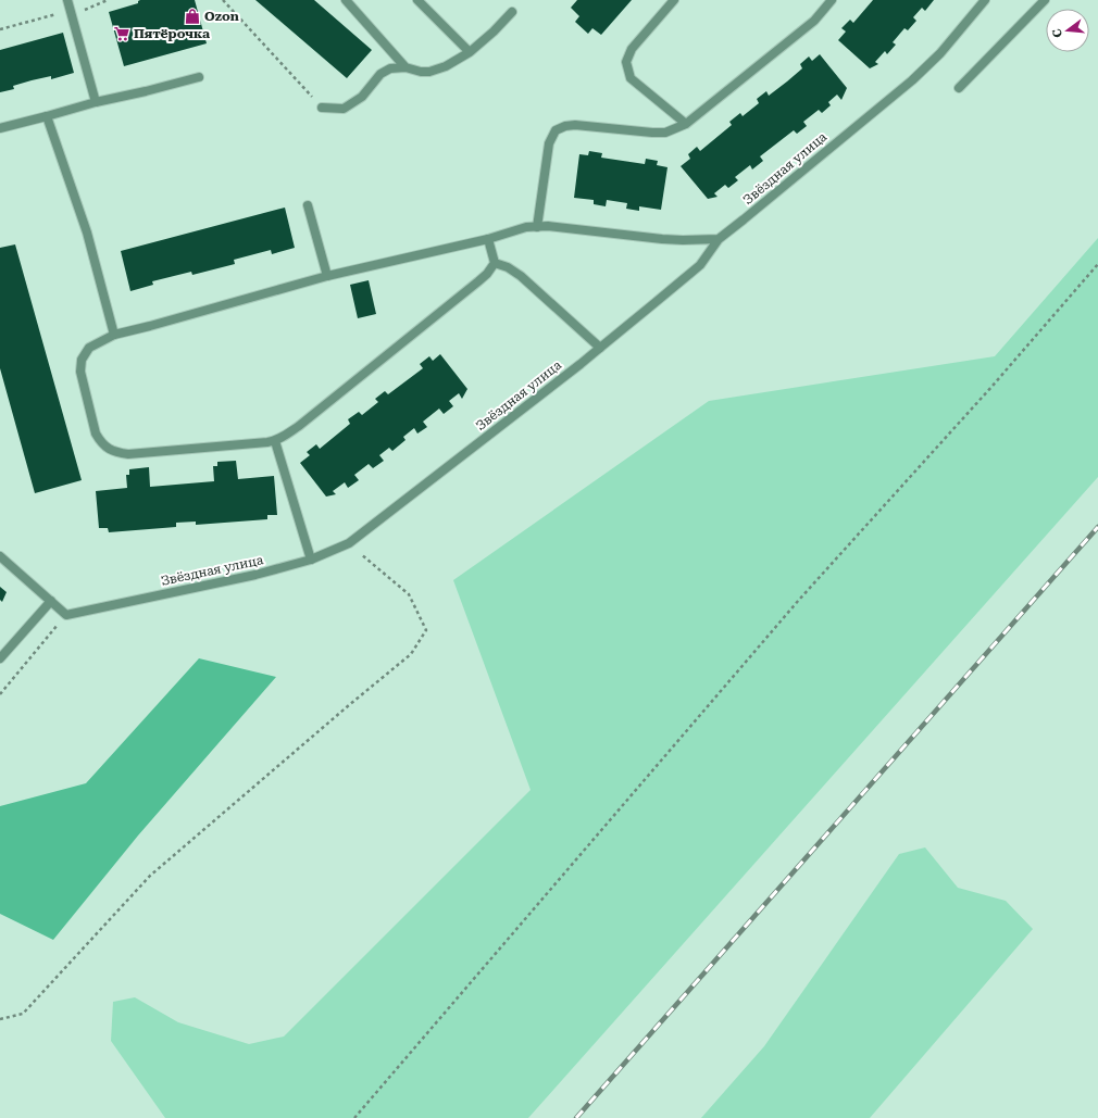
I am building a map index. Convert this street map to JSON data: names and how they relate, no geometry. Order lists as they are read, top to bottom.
{
  "streets": {
    "street": ["Звёздная улица"]
  },
  "places": {
    "shop": ["Ozon"],
    "supermarket": ["Пятёрочка"]
  },
  "north": "left"
}
